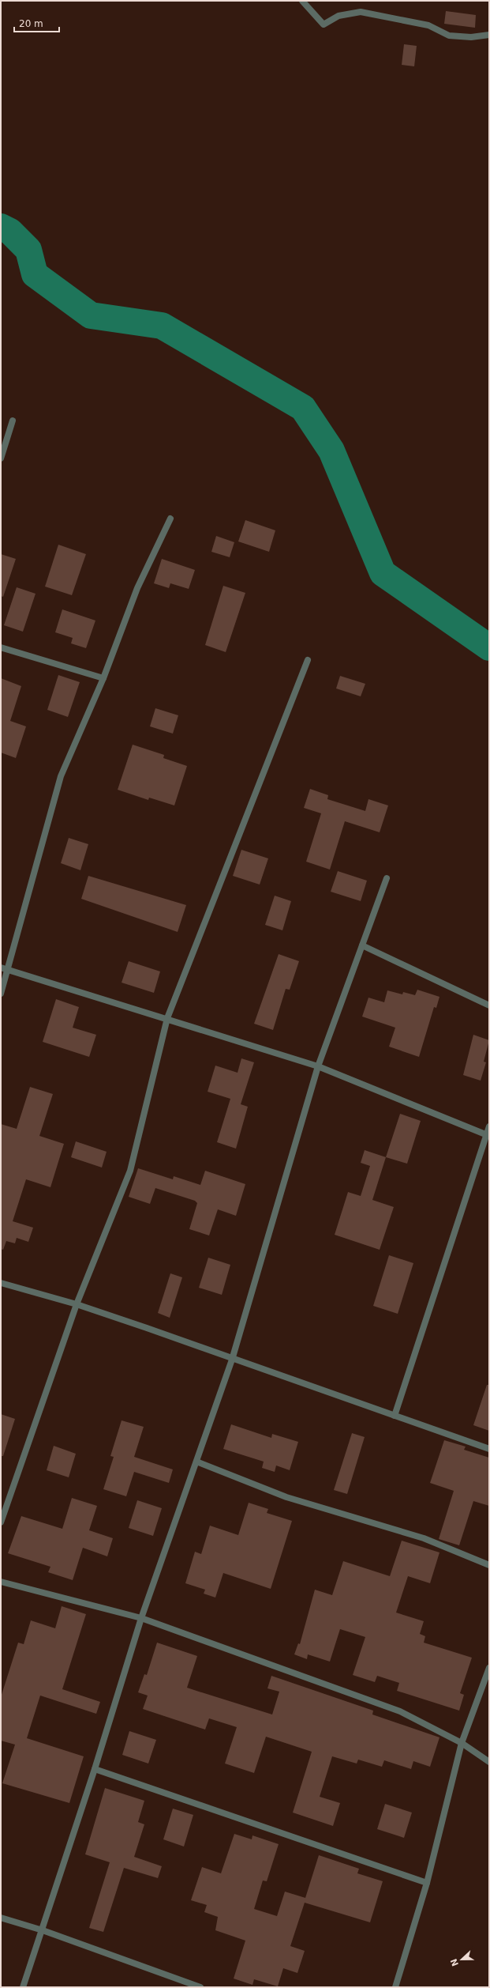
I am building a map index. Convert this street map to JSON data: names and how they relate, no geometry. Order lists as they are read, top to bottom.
{
  "scale_bar": "20 m",
  "north": "left"
}
